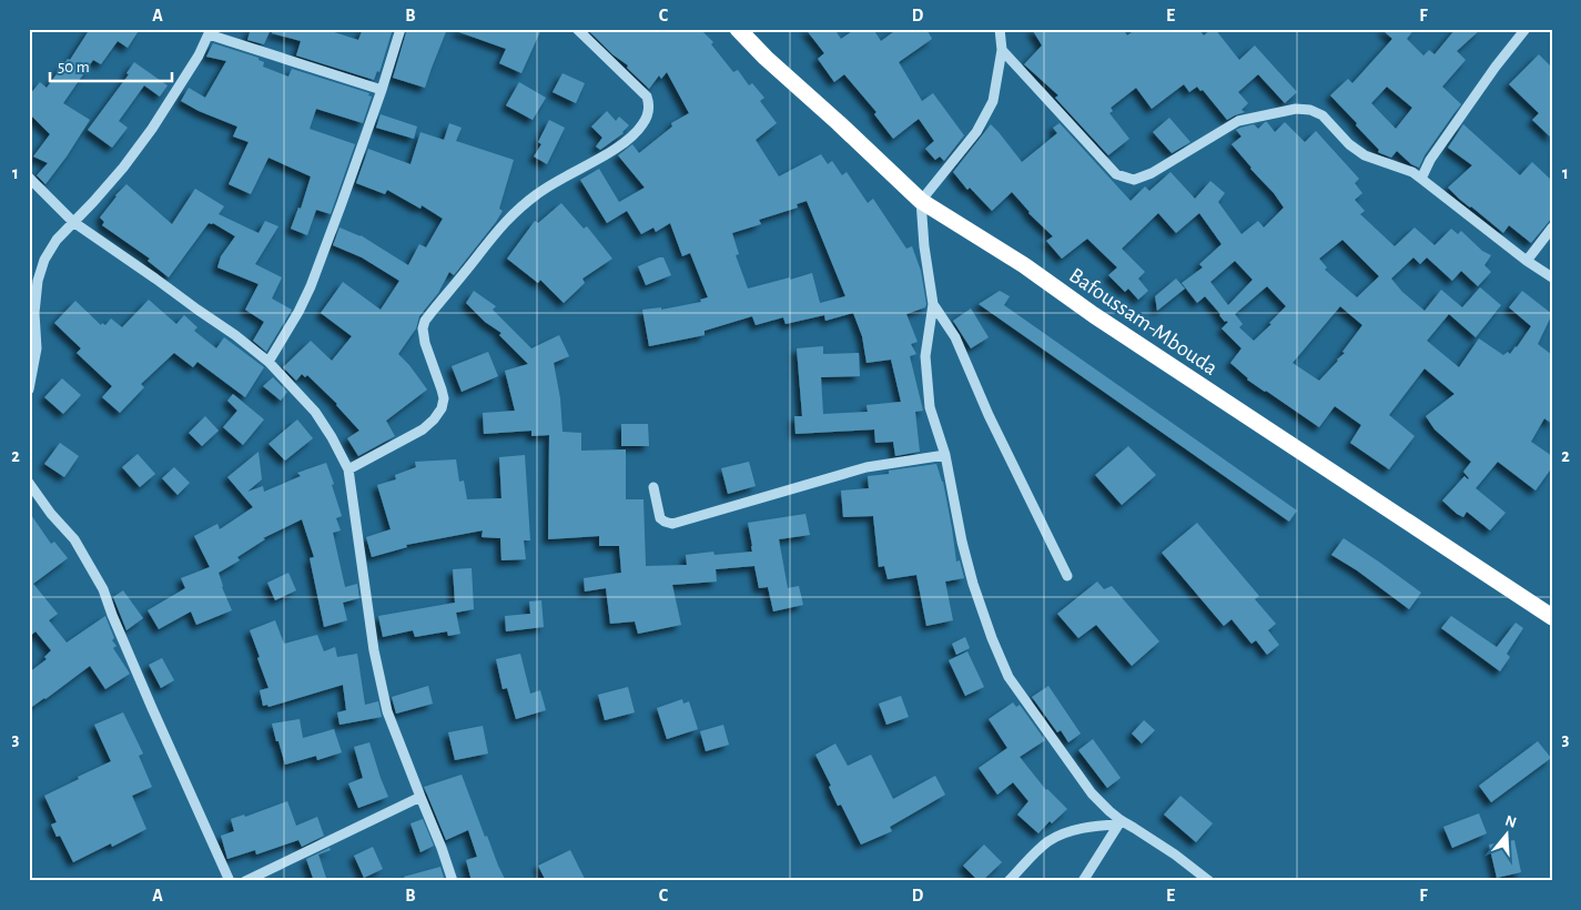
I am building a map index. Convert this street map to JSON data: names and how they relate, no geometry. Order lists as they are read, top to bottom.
{
  "streets": {
    "highway": ["Bafoussam-Mbouda"]
  },
  "scale_bar": "50 m",
  "north": "top",
  "grid": {
    "columns": [
      "A",
      "B",
      "C",
      "D",
      "E",
      "F"
    ],
    "rows": ["1", "2", "3"]
  }
}
